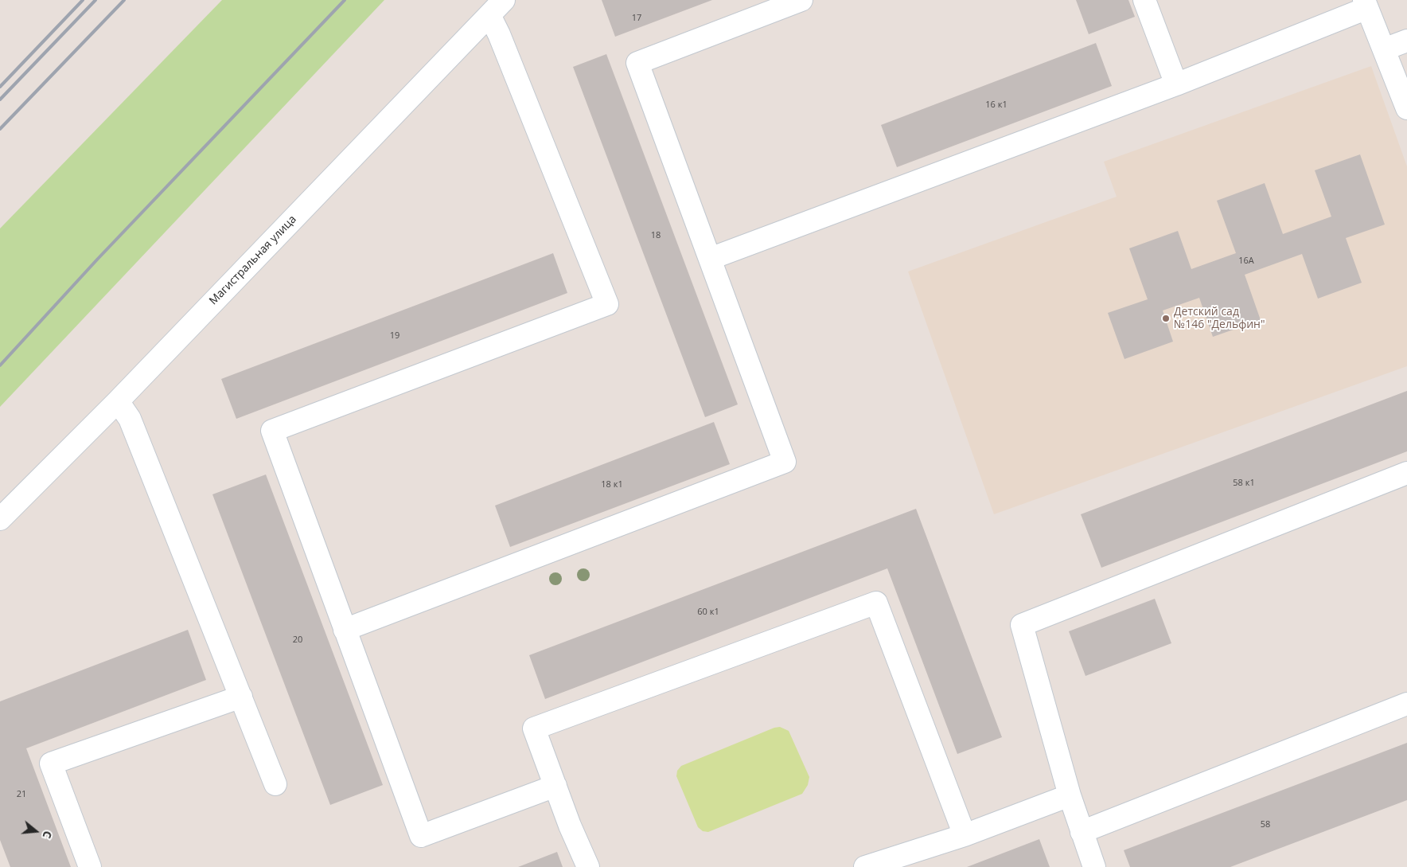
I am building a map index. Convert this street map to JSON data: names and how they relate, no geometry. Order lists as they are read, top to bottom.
{
  "streets": {
    "street": ["Магистральная улица"]
  },
  "places": ["Детский сад №146 \"Дельфин\""],
  "house_numbers": [
    "17",
    "16 к1",
    "18",
    "16А",
    "19",
    "58 к1",
    "18 к1",
    "60 к1",
    "20",
    "21",
    "58"
  ],
  "north": "right"
}
